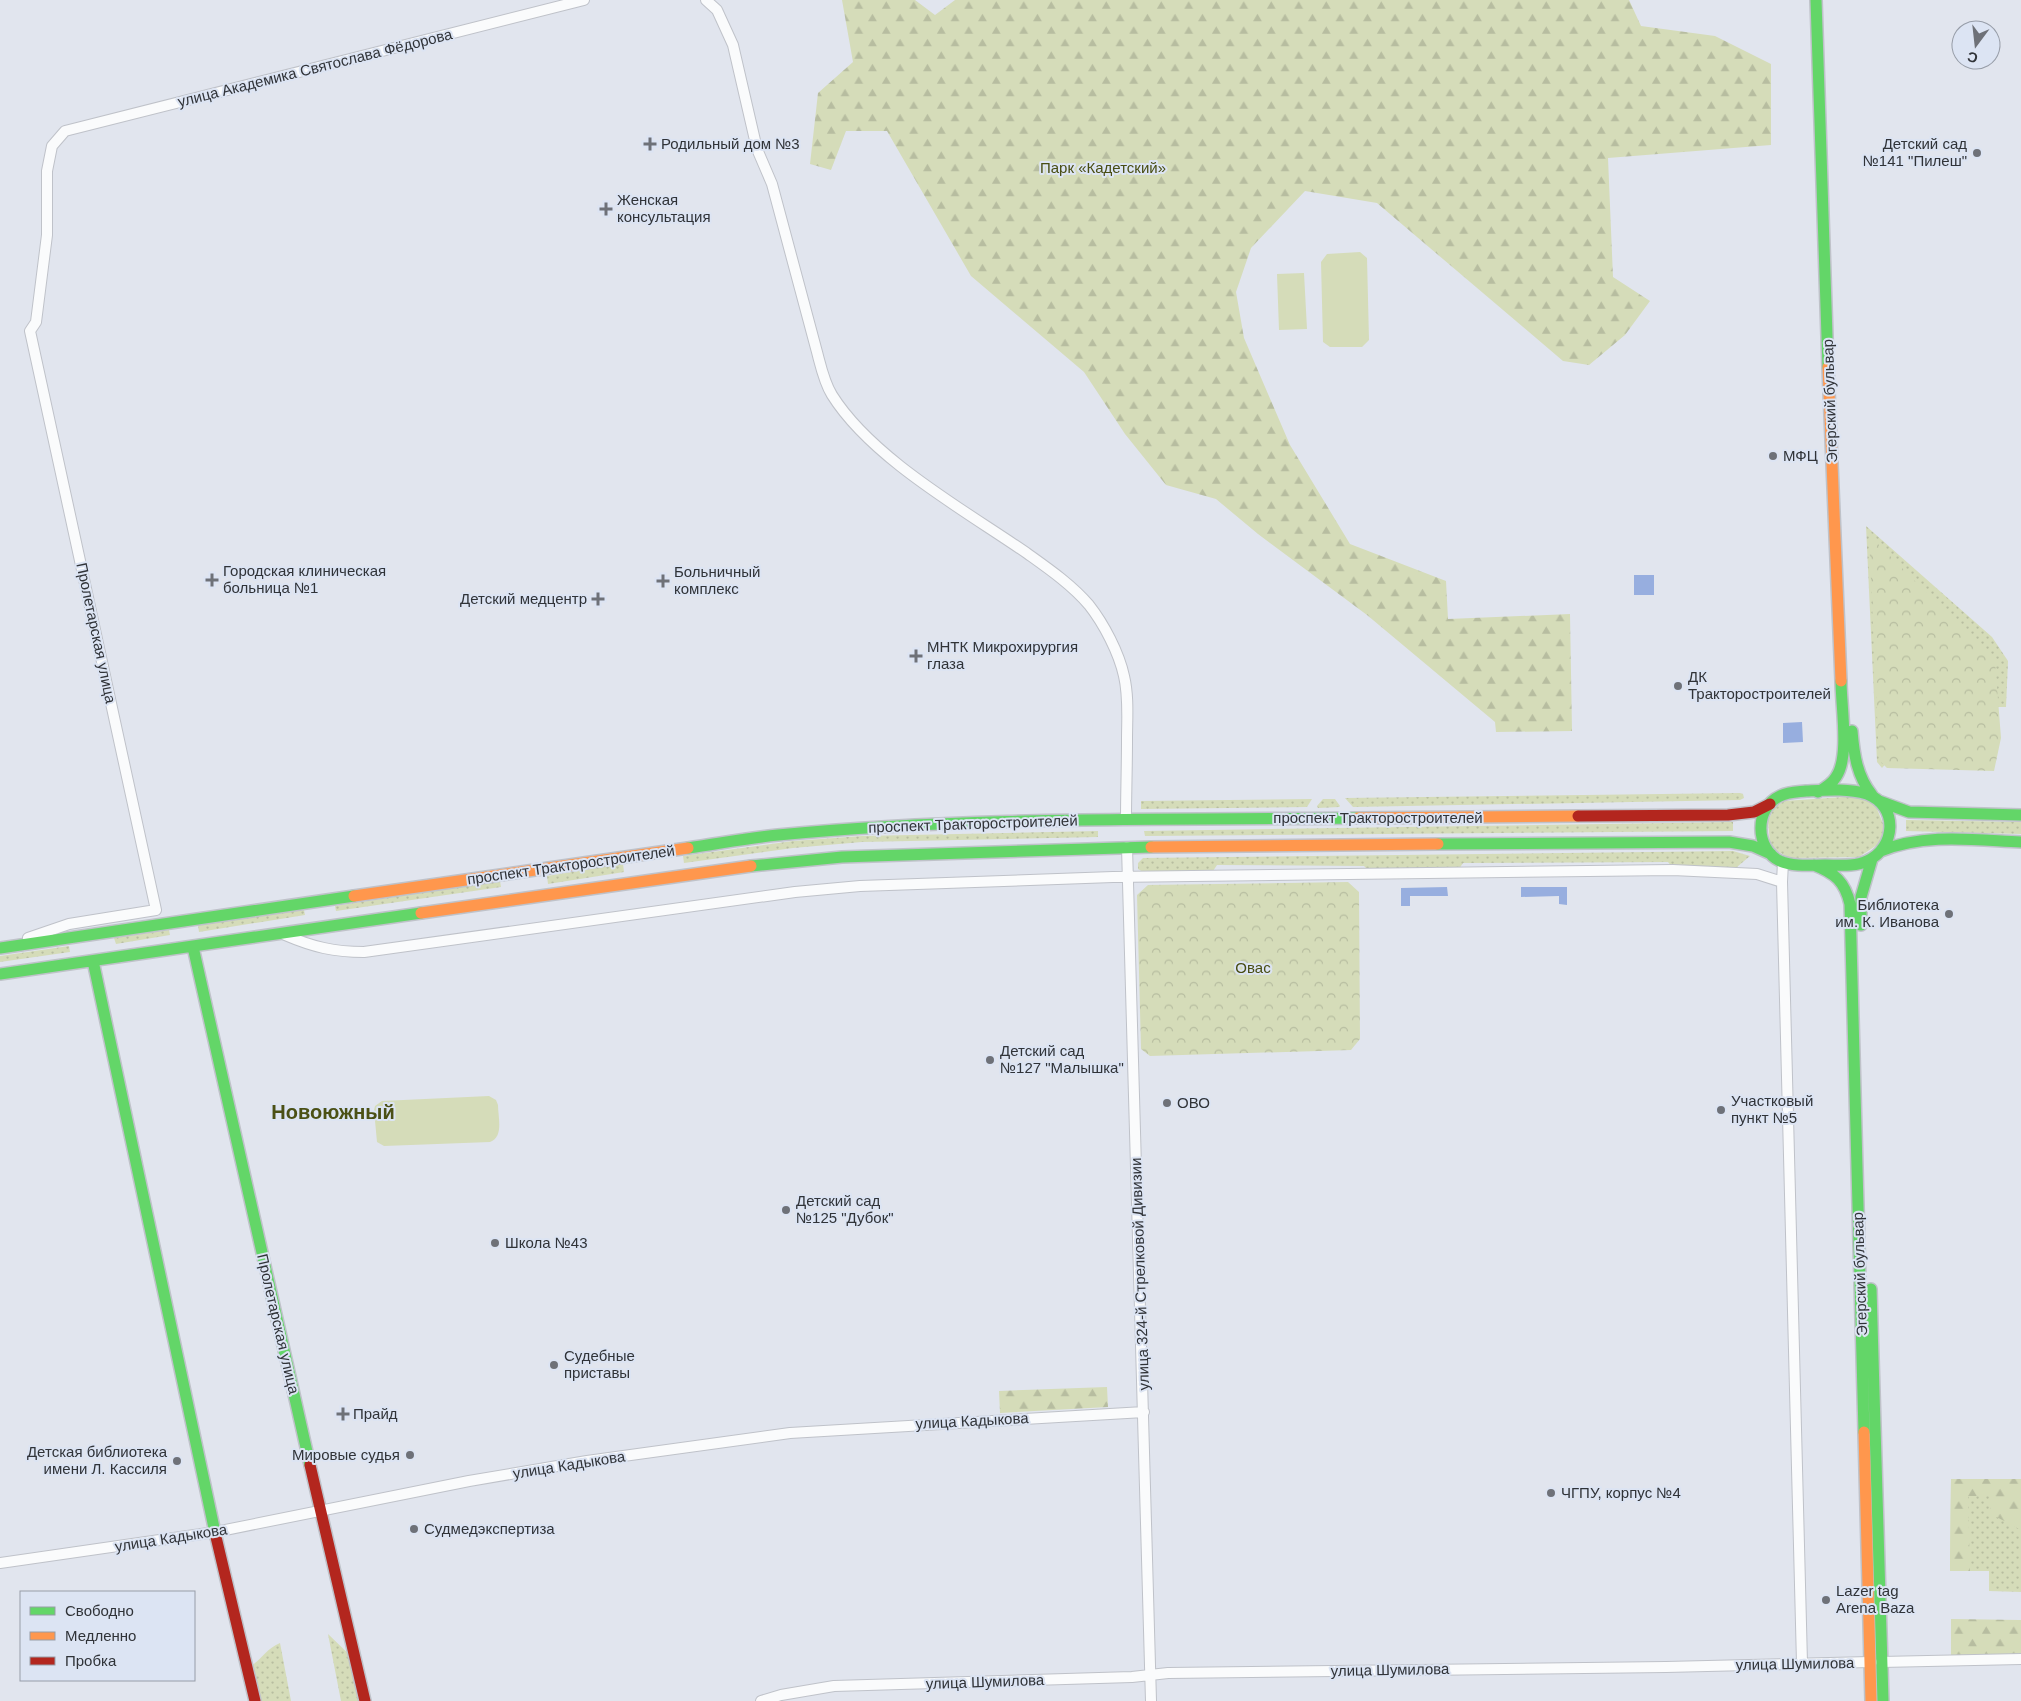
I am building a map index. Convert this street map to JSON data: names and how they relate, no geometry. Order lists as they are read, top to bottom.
{
  "streets": {
    "main road": ["Эгерский бульвар", "Пролетарская улица", "проспект Тракторостроителей"],
    "street": [
      "улица Академика Святослава Фёдорова",
      "улица 324-й Стрелковой Дивизии",
      "улица Кадыкова",
      "улица Шумилова"
    ]
  },
  "crossings": [
    ["улица Академика Святослава Фёдорова", "Пролетарская улица"],
    ["Эгерский бульвар", "проспект Тракторостроителей"],
    ["Эгерский бульвар", "улица Шумилова"],
    ["Пролетарская улица", "проспект Тракторостроителей"],
    ["Пролетарская улица", "улица Кадыкова"],
    ["проспект Тракторостроителей", "улица 324-й Стрелковой Дивизии"],
    ["улица 324-й Стрелковой Дивизии", "улица Кадыкова"],
    ["улица 324-й Стрелковой Дивизии", "улица Шумилова"]
  ],
  "districts": ["Новоюжный"],
  "parks": ["Парк «Кадетский»", "Овас"],
  "places": {
    "health": [
      "Родильный дом №3",
      "Женская консультация",
      "Городская клиническая больница №1",
      "Больничный комплекс",
      "Детский медцентр",
      "МНТК Микрохирургия глаза",
      "Прайд"
    ],
    "other": [
      "Детский сад №141 \"Пилеш\"",
      "МФЦ",
      "ДК Тракторостроителей",
      "Библиотека им. К. Иванова",
      "Детский сад №127 \"Малышка\"",
      "ОВО",
      "Участковый пункт №5",
      "Детский сад №125 \"Дубок\"",
      "Школа №43",
      "Судебные приставы",
      "Мировые судья",
      "Детская библиотека имени Л. Кассиля",
      "ЧГПУ, корпус №4",
      "Судмедэкспертиза",
      "Lazer tag Arena Baza"
    ]
  },
  "legend": ["Свободно", "Медленно", "Пробка"],
  "north": "bottom"
}
